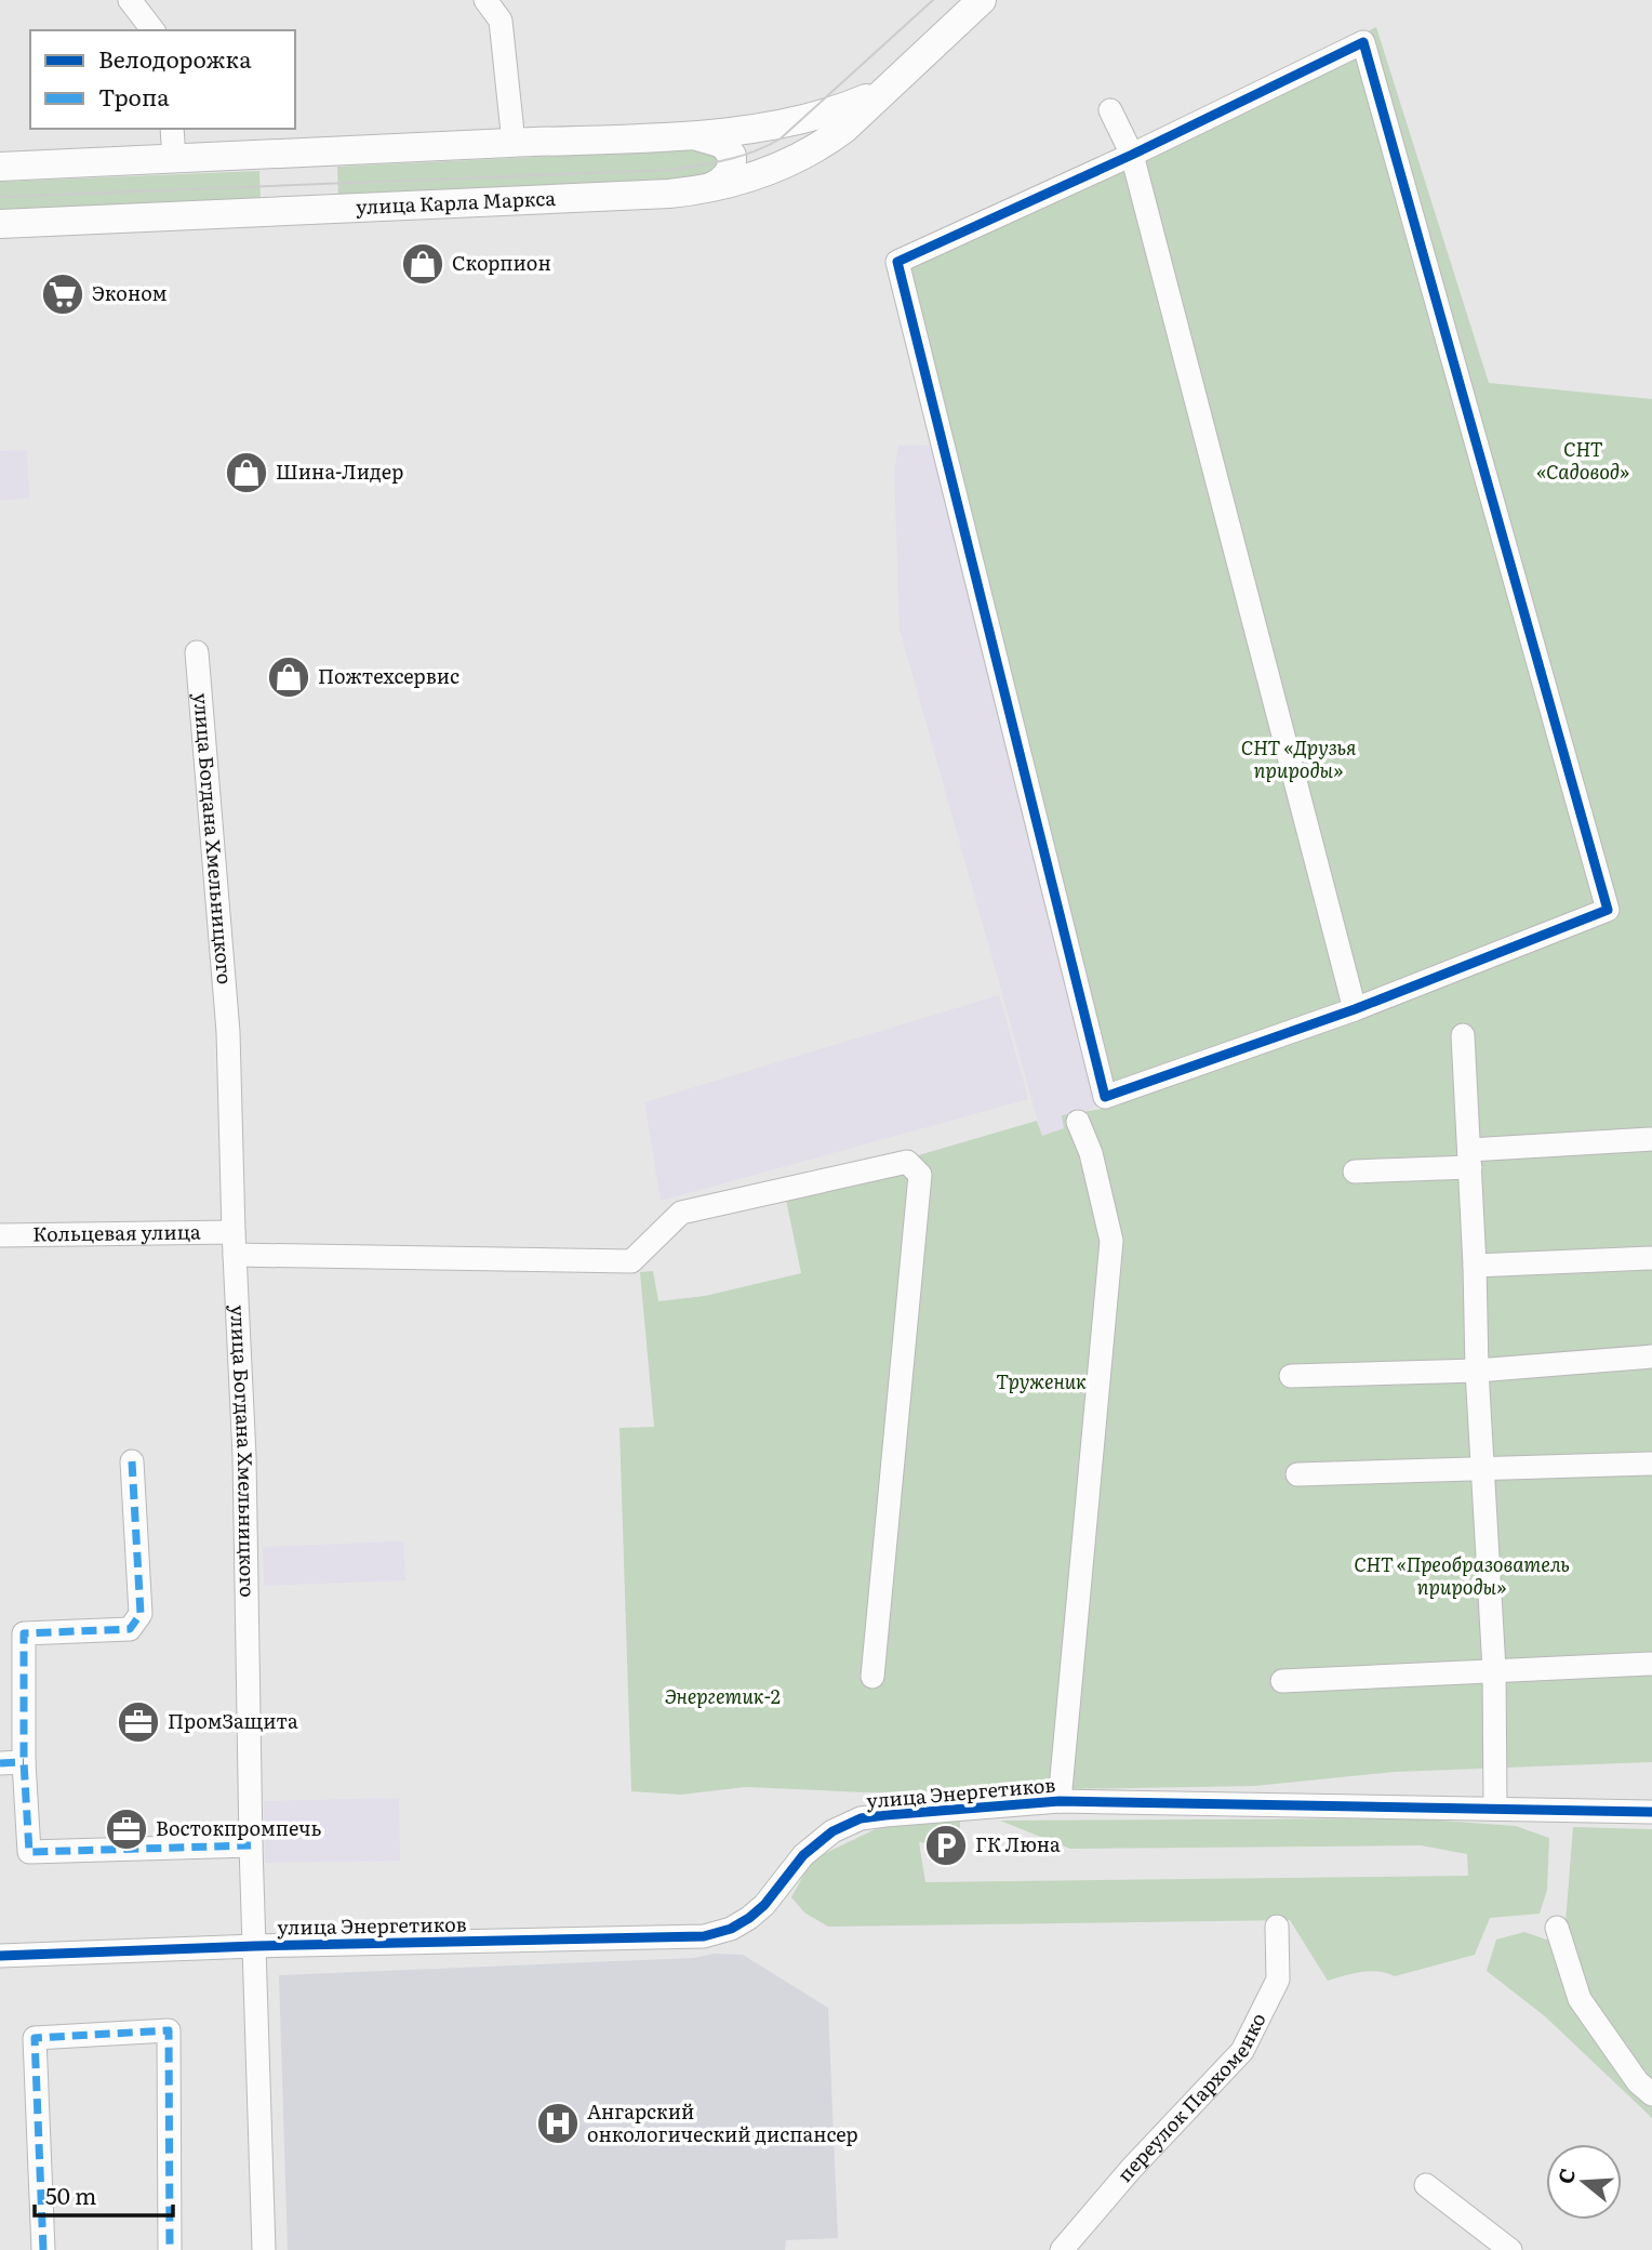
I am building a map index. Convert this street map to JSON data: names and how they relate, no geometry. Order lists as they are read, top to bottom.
{
  "streets": {
    "street": [
      "улица Карла Маркса",
      "улица Богдана Хмельницкого",
      "Кольцевая улица",
      "улица Энергетиков",
      "переулок Пархоменко"
    ]
  },
  "crossings": [
    ["улица Богдана Хмельницкого", "Кольцевая улица"],
    ["улица Богдана Хмельницкого", "улица Энергетиков"]
  ],
  "parks": [
    "СНТ «Садовод»",
    "СНТ «Друзья природы»",
    "Труженик",
    "СНТ «Преобразователь природы»",
    "Энергетик-2"
  ],
  "places": {
    "shop": ["Скорпион", "Шина-Лидер", "Пожтехсервис"],
    "supermarket": ["Эконом"],
    "office": ["ПромЗащита", "Востокпромпечь"],
    "parking": ["ГК Люна"],
    "hospital": ["Ангарский онкологический диспансер"]
  },
  "legend": ["Велодорожка", "Тропа"],
  "scale_bar": "50 m",
  "north": "left"
}
